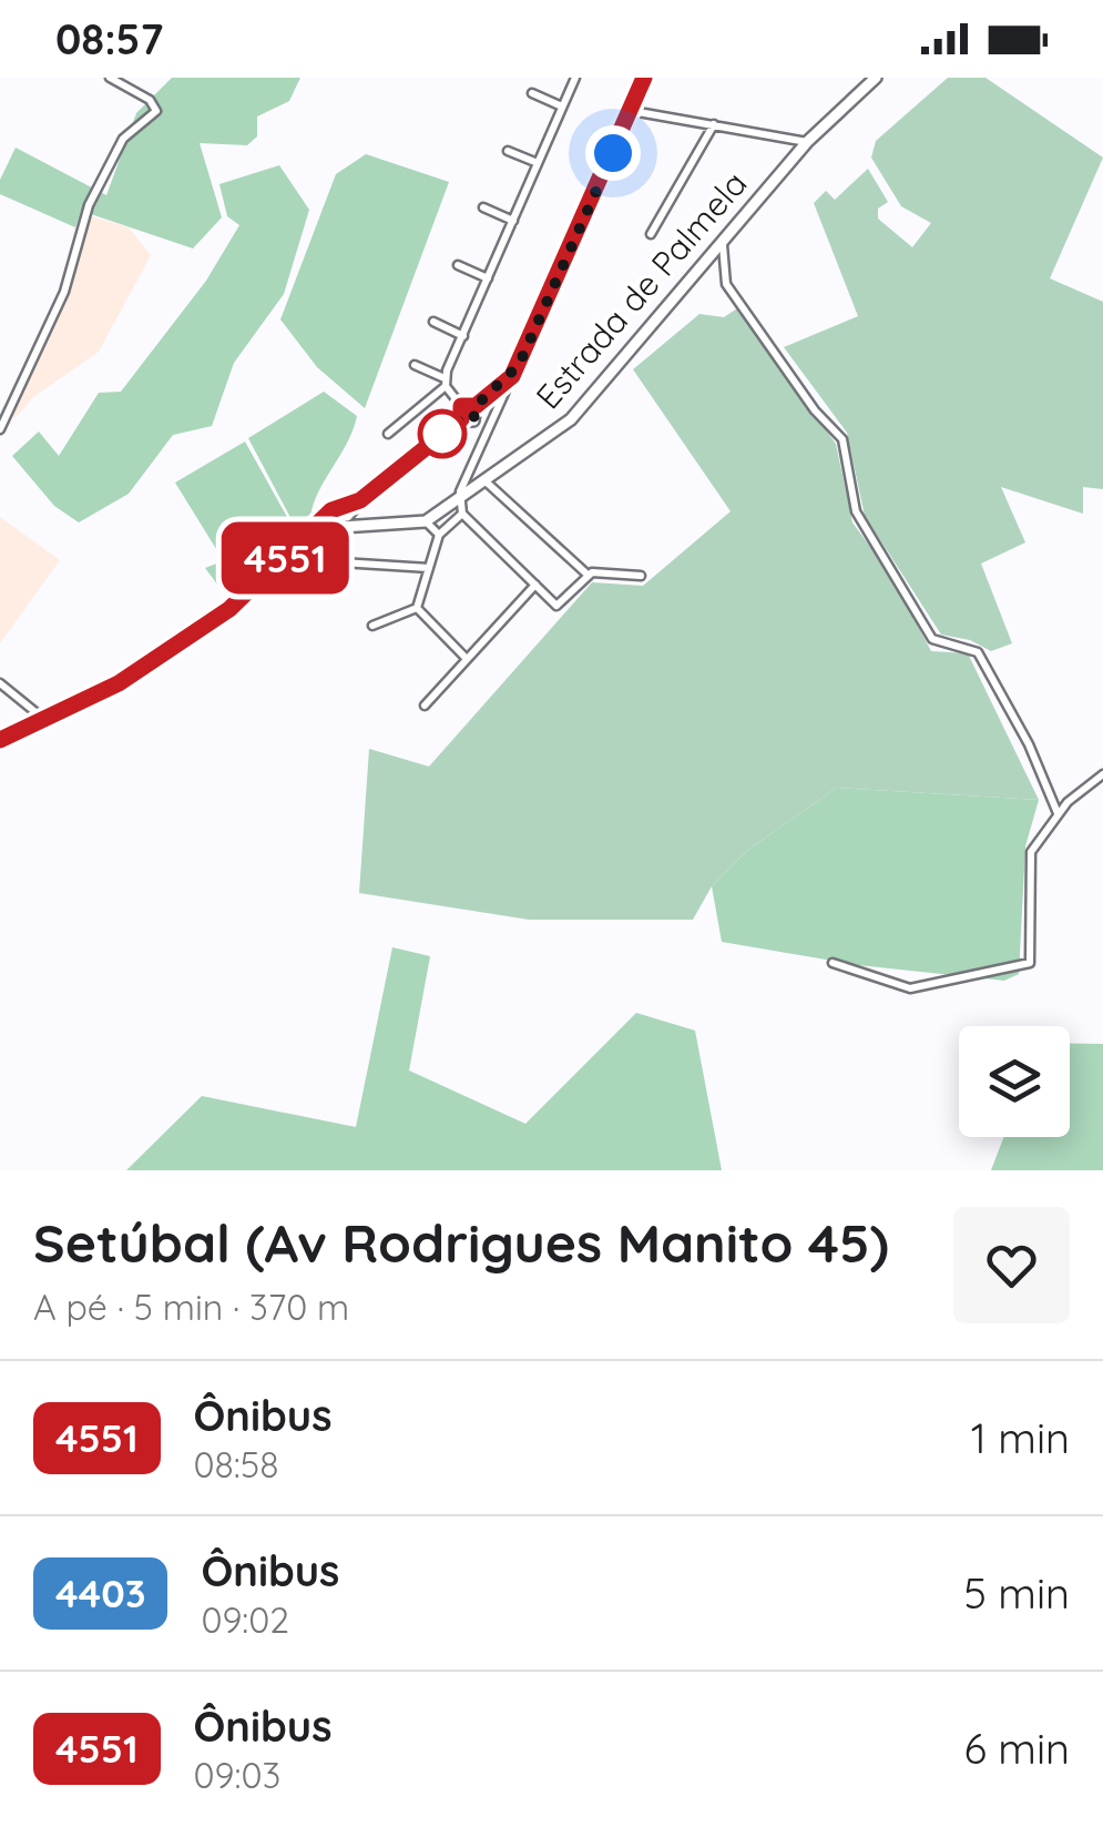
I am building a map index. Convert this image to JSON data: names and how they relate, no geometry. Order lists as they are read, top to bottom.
{
  "streets": {
    "street": ["Estrada de Palmela"]
  },
  "lines": ["bus line 4551"],
  "page": {
    "status": "08:57",
    "on_map": "4551",
    "heading": ["Setúbal (Av Rodrigues Manito 45)", "A pé · 5 min · 370 m"],
    "list": [
      {
        "mark": "4551",
        "name": "Ônibus",
        "note": "08:58",
        "value": "1 min"
      },
      {
        "mark": "4403",
        "name": "Ônibus",
        "note": "09:02",
        "value": "5 min"
      },
      {
        "mark": "4551",
        "name": "Ônibus",
        "note": "09:03",
        "value": "6 min"
      }
    ]
  }
}
